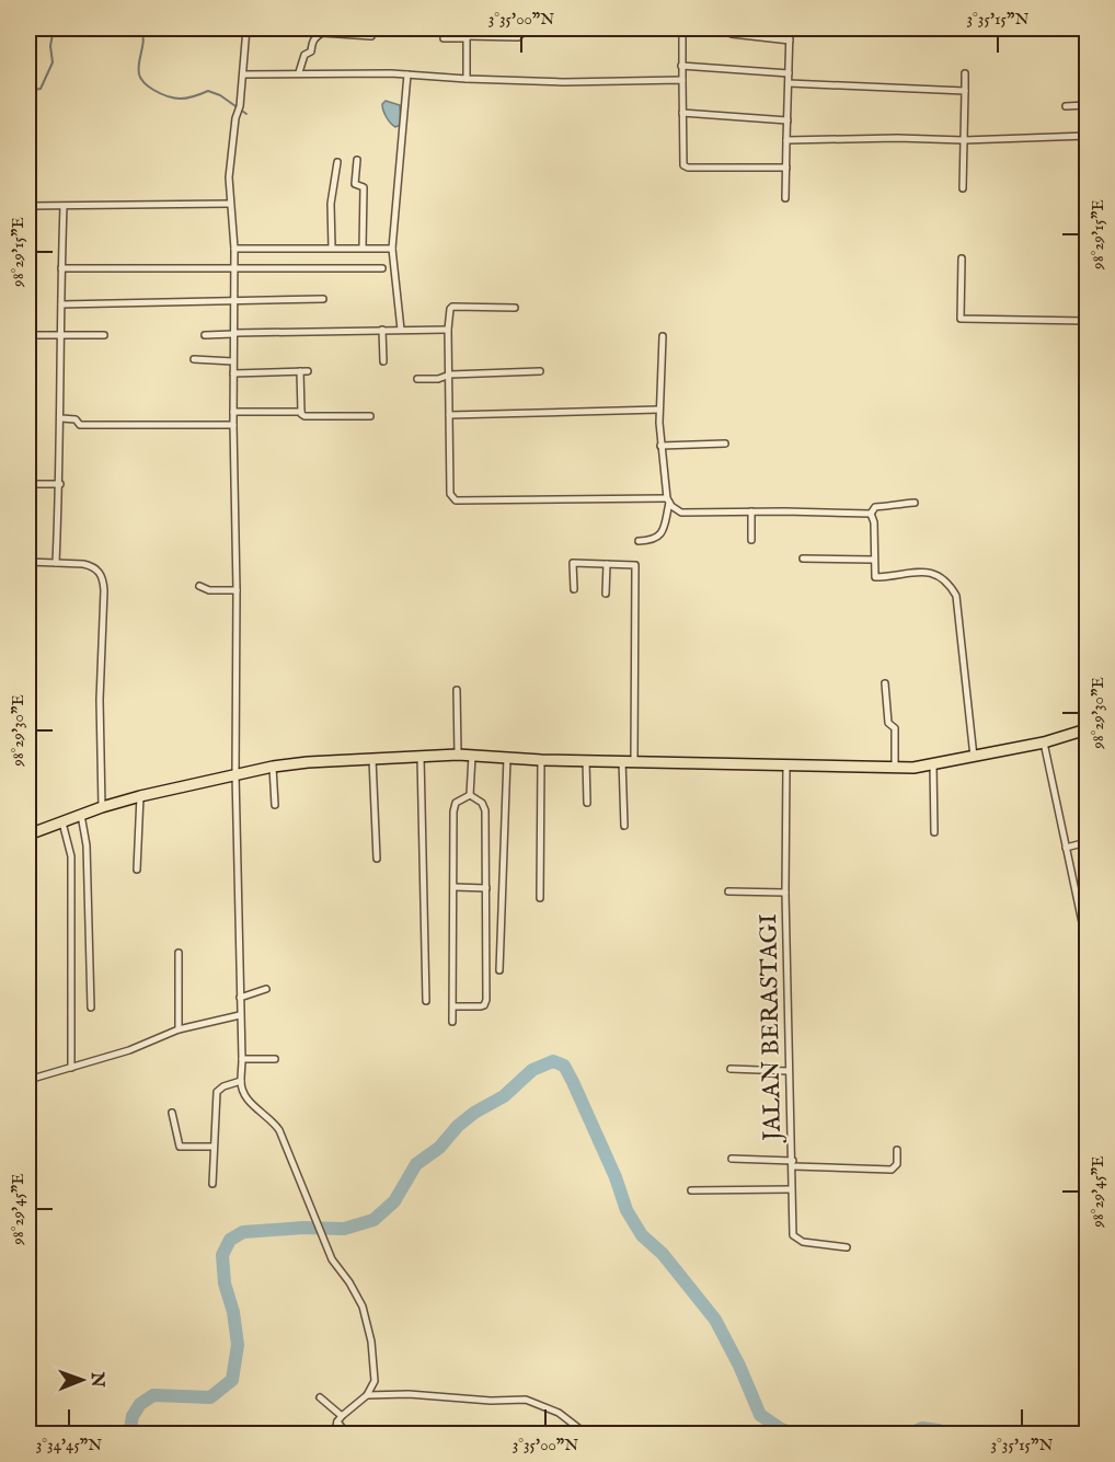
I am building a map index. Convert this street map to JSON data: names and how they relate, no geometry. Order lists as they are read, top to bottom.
{
  "streets": {
    "street": ["JALAN BERASTAGI"]
  },
  "north": "right",
  "coordinates": [
    "3°35'00\"N",
    "3°35'15\"N",
    "98°29'15\"E",
    "98°29'30\"E",
    "98°29'45\"E",
    "3°34'45\"N"
  ]
}
